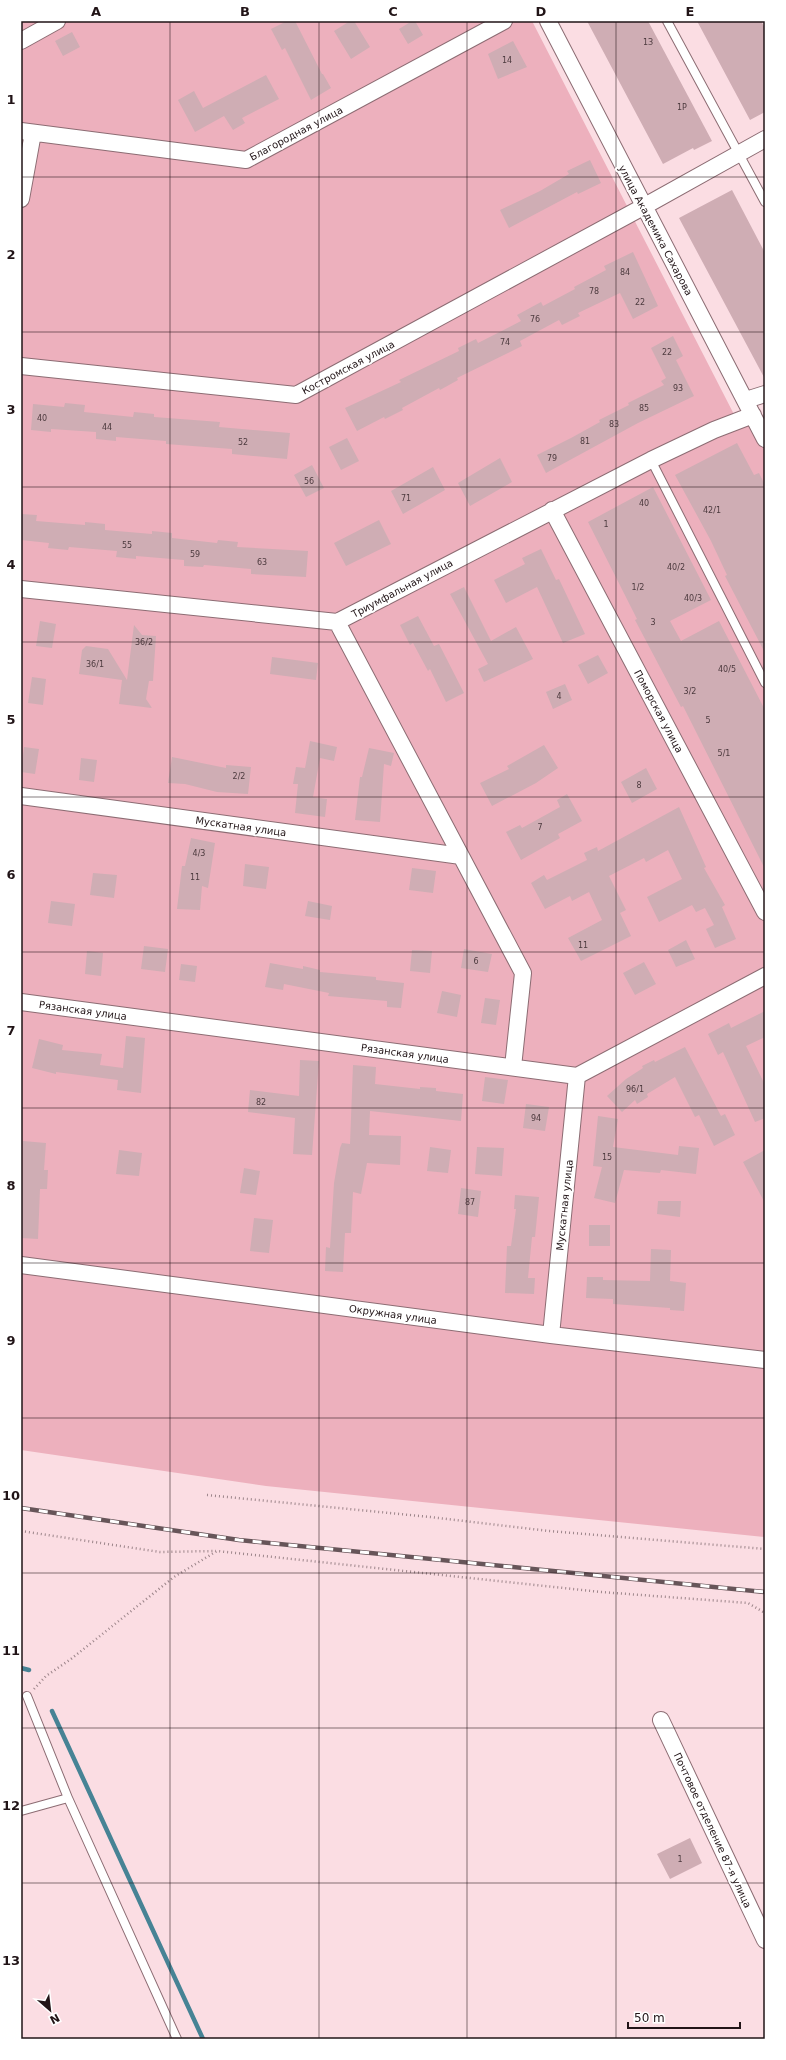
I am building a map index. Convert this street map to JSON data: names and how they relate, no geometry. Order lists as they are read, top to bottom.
{
  "streets": {
    "street": [
      "Благородная улица",
      "улица Академика Сахарова",
      "Костромская улица",
      "Триумфальная улица",
      "Поморская улица",
      "Мускатная улица",
      "Рязанская улица",
      "Окружная улица",
      "Почтовое отделение 87-я улица"
    ]
  },
  "crossings": [
    ["улица Академика Сахарова", "Костромская улица"],
    ["улица Академика Сахарова", "Триумфальная улица"],
    ["Триумфальная улица", "Поморская улица"],
    ["Мускатная улица", "Рязанская улица"],
    ["Мускатная улица", "Окружная улица"]
  ],
  "house_numbers": [
    "1З",
    "14",
    "1Р",
    "84",
    "78",
    "22",
    "76",
    "74",
    "22",
    "93",
    "85",
    "40",
    "83",
    "44",
    "81",
    "52",
    "79",
    "56",
    "71",
    "40",
    "42/1",
    "1",
    "55",
    "59",
    "63",
    "40/2",
    "1/2",
    "40/3",
    "3",
    "36/2",
    "36/1",
    "40/5",
    "3/2",
    "4",
    "5",
    "5/1",
    "2/2",
    "8",
    "7",
    "4/3",
    "11",
    "11",
    "6",
    "96/1",
    "82",
    "94",
    "15",
    "87",
    "1"
  ],
  "scale_bar": "50 m",
  "north": "bottom right",
  "grid": {
    "columns": [
      "A",
      "B",
      "C",
      "D",
      "E"
    ],
    "rows": [
      "1",
      "2",
      "3",
      "4",
      "5",
      "6",
      "7",
      "8",
      "9",
      "10",
      "11",
      "12",
      "13"
    ]
  }
}
